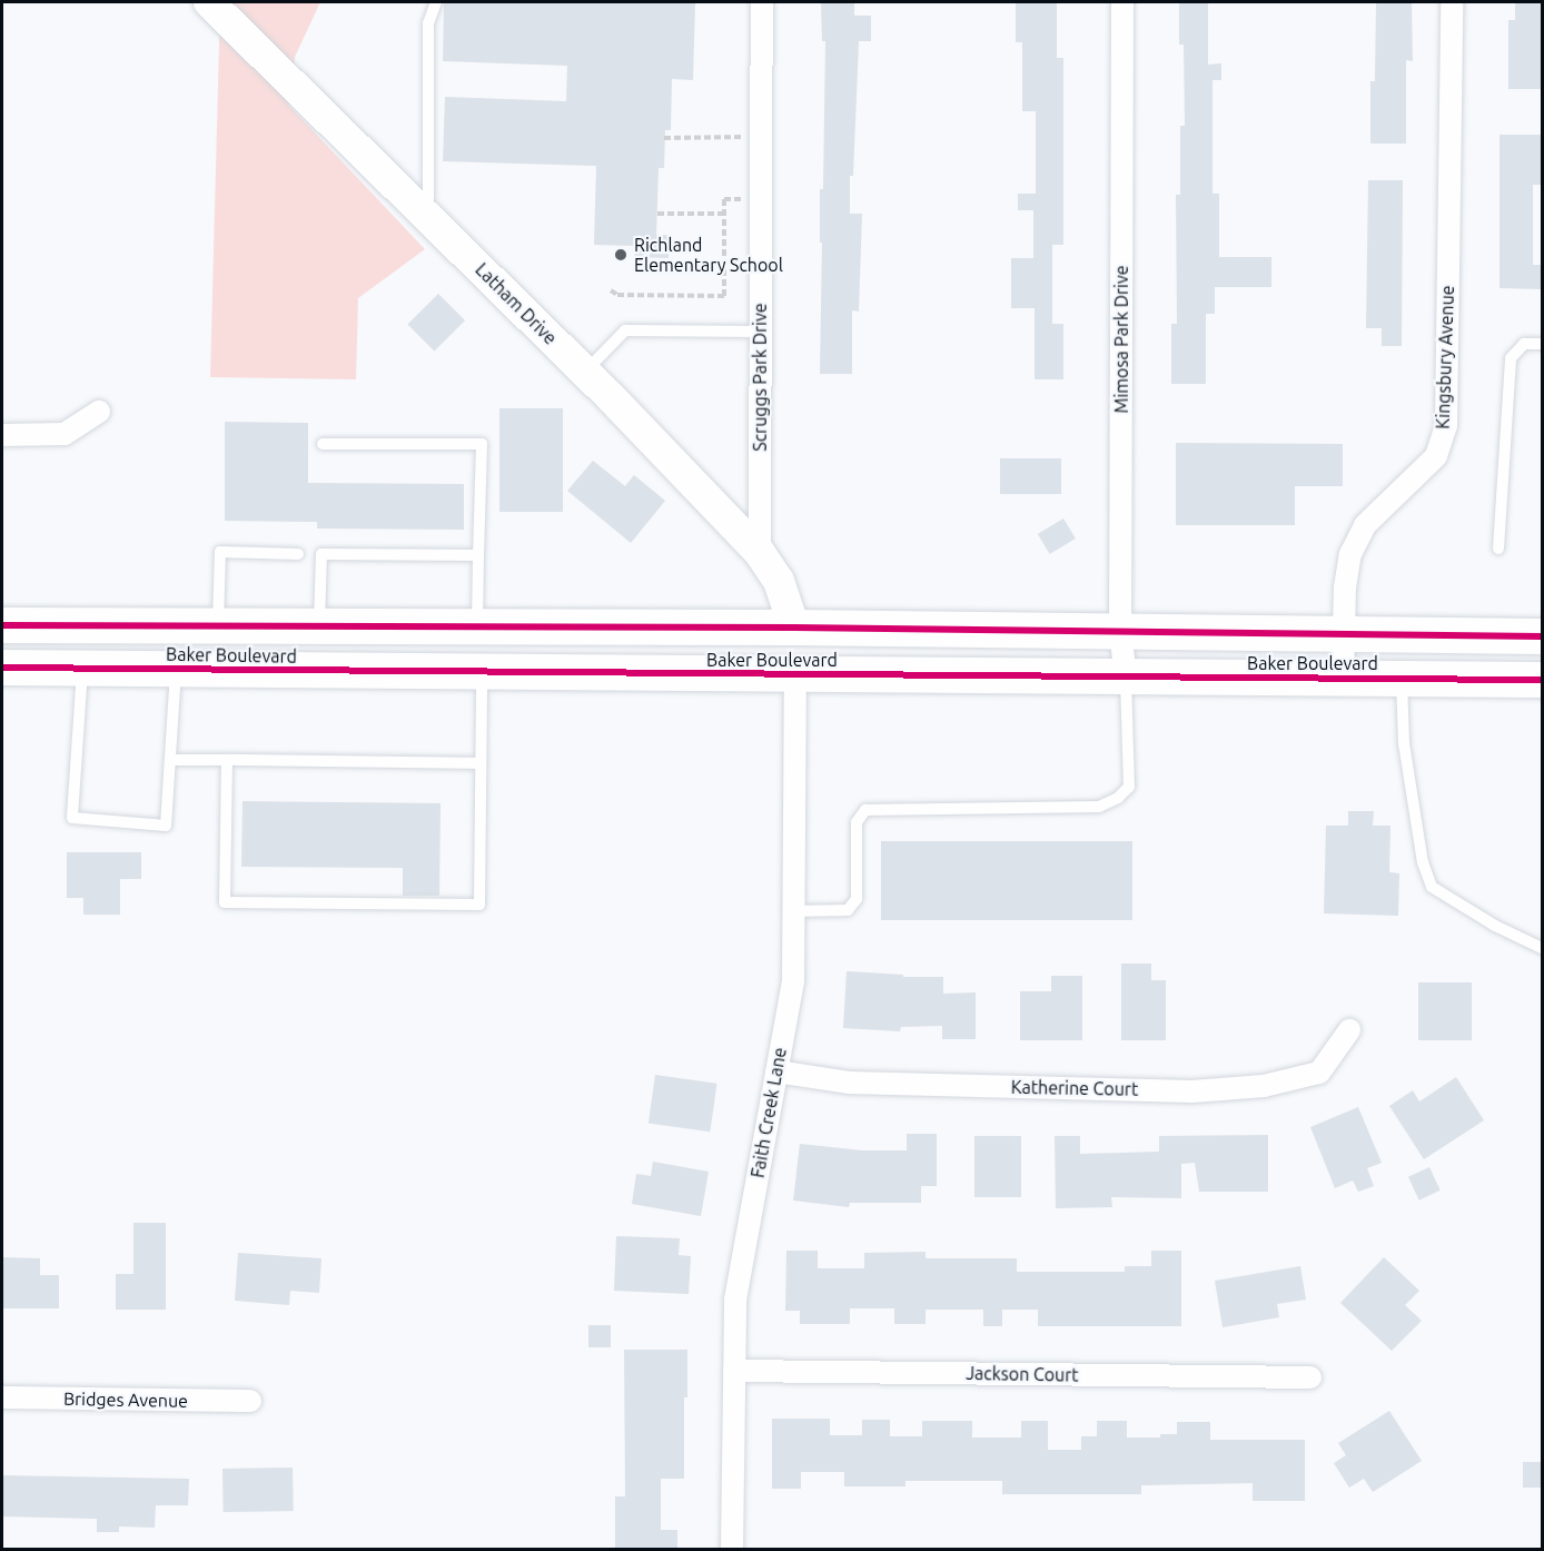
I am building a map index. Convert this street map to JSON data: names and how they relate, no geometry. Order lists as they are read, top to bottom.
{
  "streets": {
    "main road": ["Baker Boulevard"],
    "street": [
      "Latham Drive",
      "Mimosa Park Drive",
      "Kingsbury Avenue",
      "Scruggs Park Drive",
      "Katherine Court",
      "Faith Creek Lane",
      "Jackson Court",
      "Bridges Avenue"
    ]
  },
  "crossings": [
    ["Latham Drive", "Scruggs Park Drive"],
    ["Latham Drive", "Baker Boulevard"],
    ["Mimosa Park Drive", "Baker Boulevard"],
    ["Kingsbury Avenue", "Baker Boulevard"],
    ["Baker Boulevard", "Faith Creek Lane"],
    ["Katherine Court", "Faith Creek Lane"],
    ["Faith Creek Lane", "Jackson Court"]
  ],
  "places": ["Richland Elementary School"]
}
